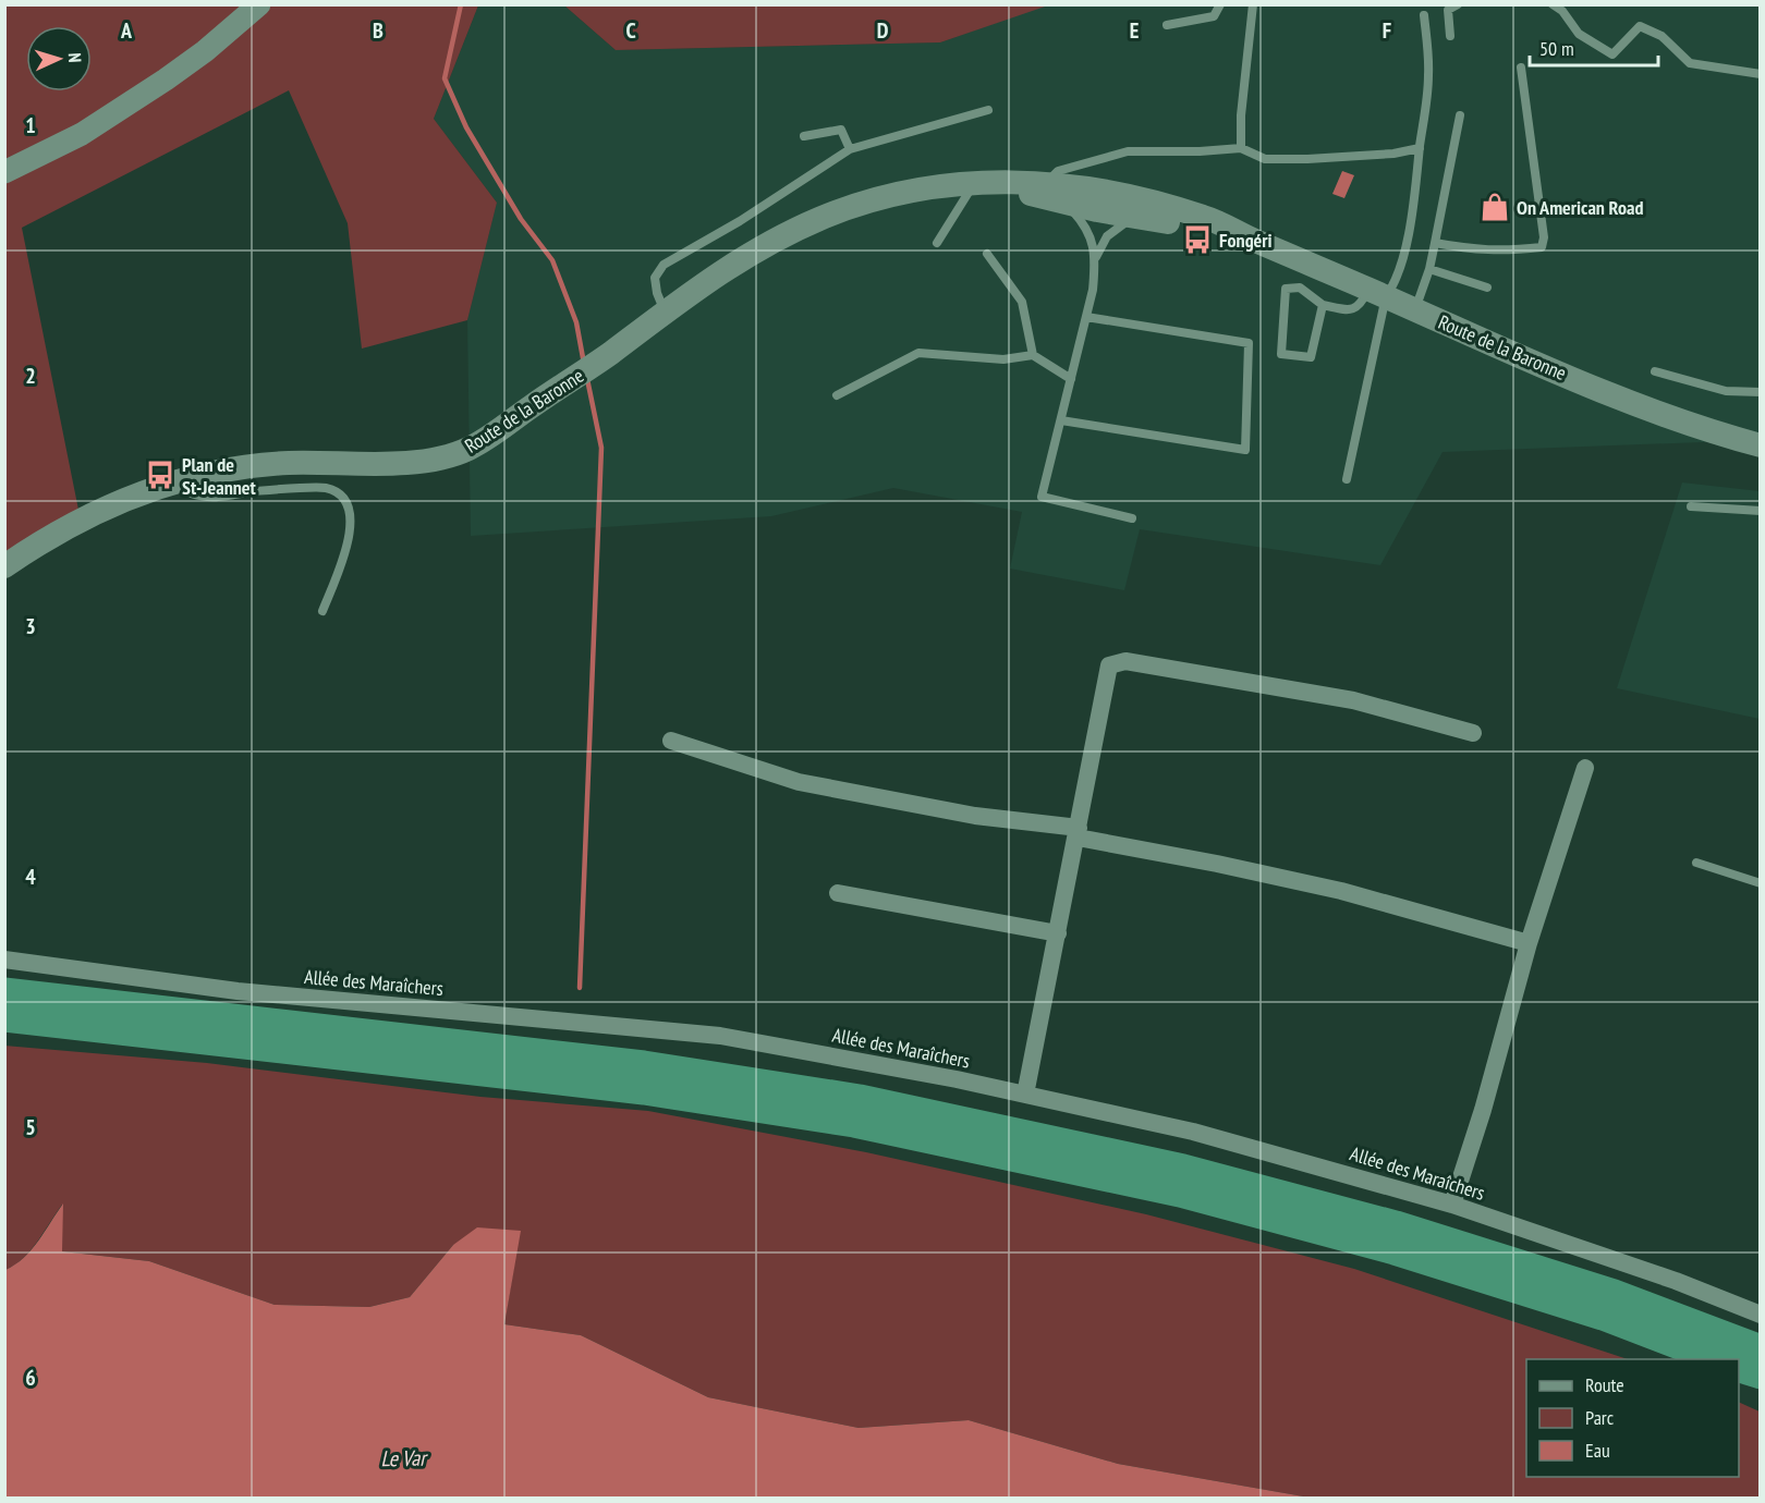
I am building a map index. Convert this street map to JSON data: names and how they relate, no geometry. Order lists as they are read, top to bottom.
{
  "streets": {
    "main road": ["Route de la Baronne"],
    "street": ["Allée des Maraîchers"]
  },
  "water": ["Le Var"],
  "places": {
    "shop": ["On American Road"],
    "bus stop": ["Fongéri", "Plan de St-Jeannet"]
  },
  "legend": ["Route", "Parc", "Eau"],
  "scale_bar": "50 m",
  "north": "right",
  "grid": {
    "columns": [
      "A",
      "B",
      "C",
      "D",
      "E",
      "F"
    ],
    "rows": [
      "1",
      "2",
      "3",
      "4",
      "5",
      "6"
    ]
  }
}
